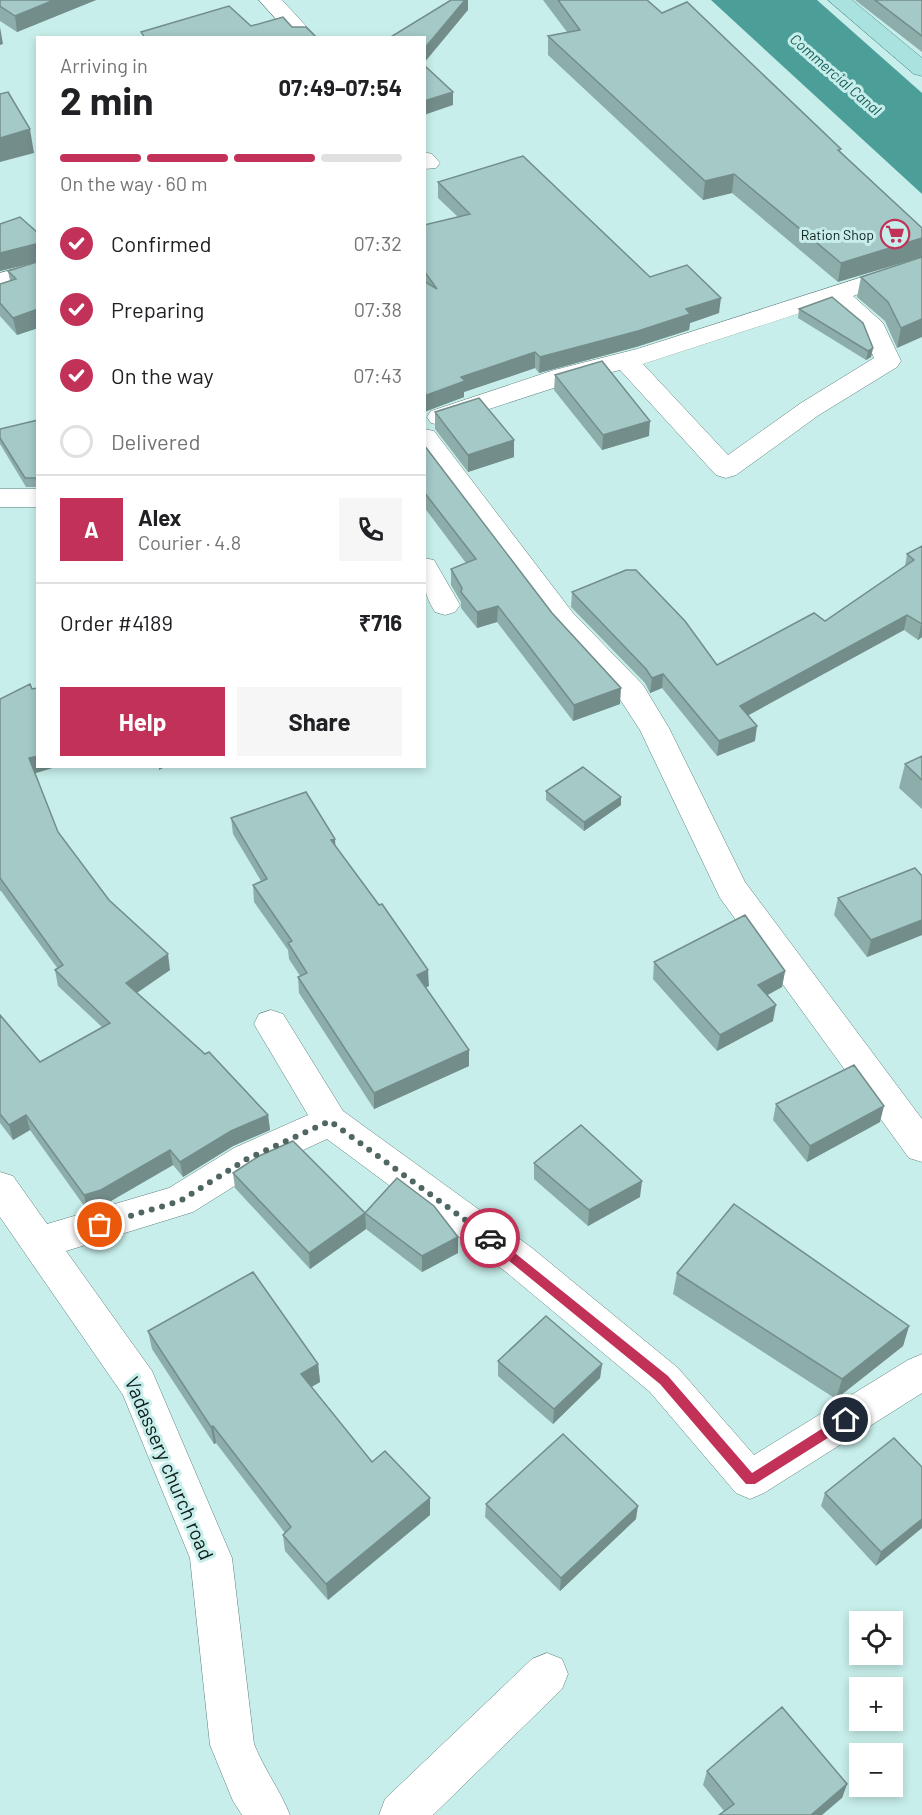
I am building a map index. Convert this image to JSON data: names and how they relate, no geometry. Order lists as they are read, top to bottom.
{
  "streets": {
    "street": ["Vadassery church road"]
  },
  "water": ["Commercial Canal"],
  "places": {
    "supermarket": ["Ration Shop"]
  },
  "page": {
    "heading": ["2 min", "Arriving in", "07:49–07:54"],
    "panel": [
      "Alex",
      "Courier · 4.8",
      "Order #4189",
      "₹716"
    ],
    "bar": "On the way · 60 m",
    "list": [
      ["Confirmed", "07:32"],
      ["Preparing", "07:38"],
      ["On the way", "07:43"],
      "Delivered"
    ],
    "round": "A",
    "buttons": ["Help", "Share"],
    "map_buttons": ["+", "−"]
  }
}
